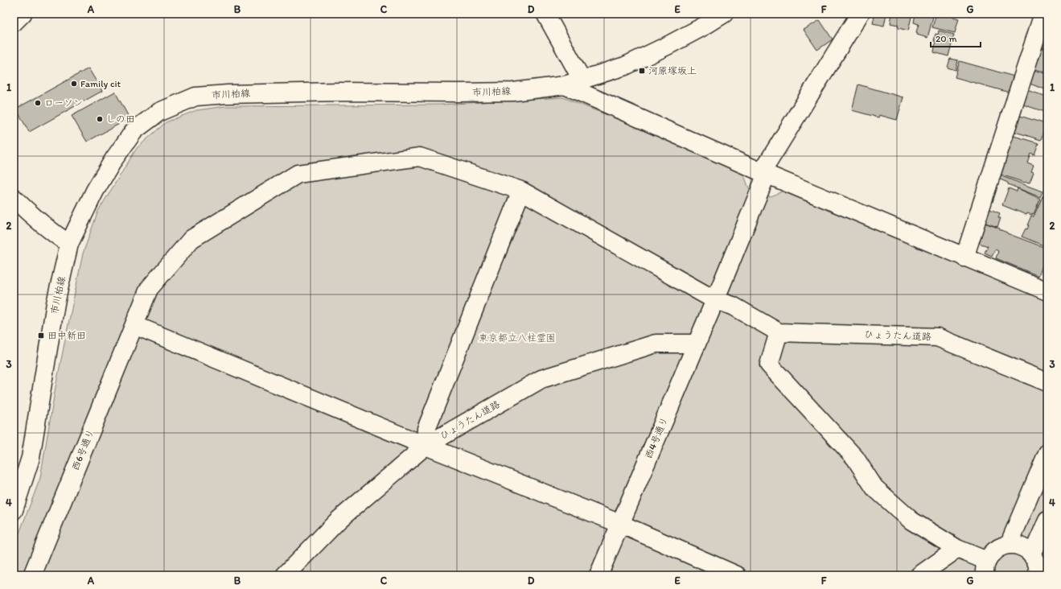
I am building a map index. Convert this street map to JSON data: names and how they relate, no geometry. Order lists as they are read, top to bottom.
{
  "streets": {
    "street": [
      "市川柏線",
      "ひょうたん道路",
      "西4号通り",
      "西6号通り"
    ]
  },
  "crossings": [
    ["ひょうたん道路", "西4号通り"],
    ["ひょうたん道路", "西6号通り"],
    ["西4号通り", "西6号通り"]
  ],
  "parks": ["東京都立八柱霊園"],
  "places": {
    "transit": ["河原塚坂上", "田中新田"],
    "other": ["Family cit", "ローソン", "しの田"]
  },
  "scale_bar": "20 m",
  "grid": {
    "columns": [
      "A",
      "B",
      "C",
      "D",
      "E",
      "F",
      "G"
    ],
    "rows": [
      "1",
      "2",
      "3",
      "4"
    ]
  }
}
